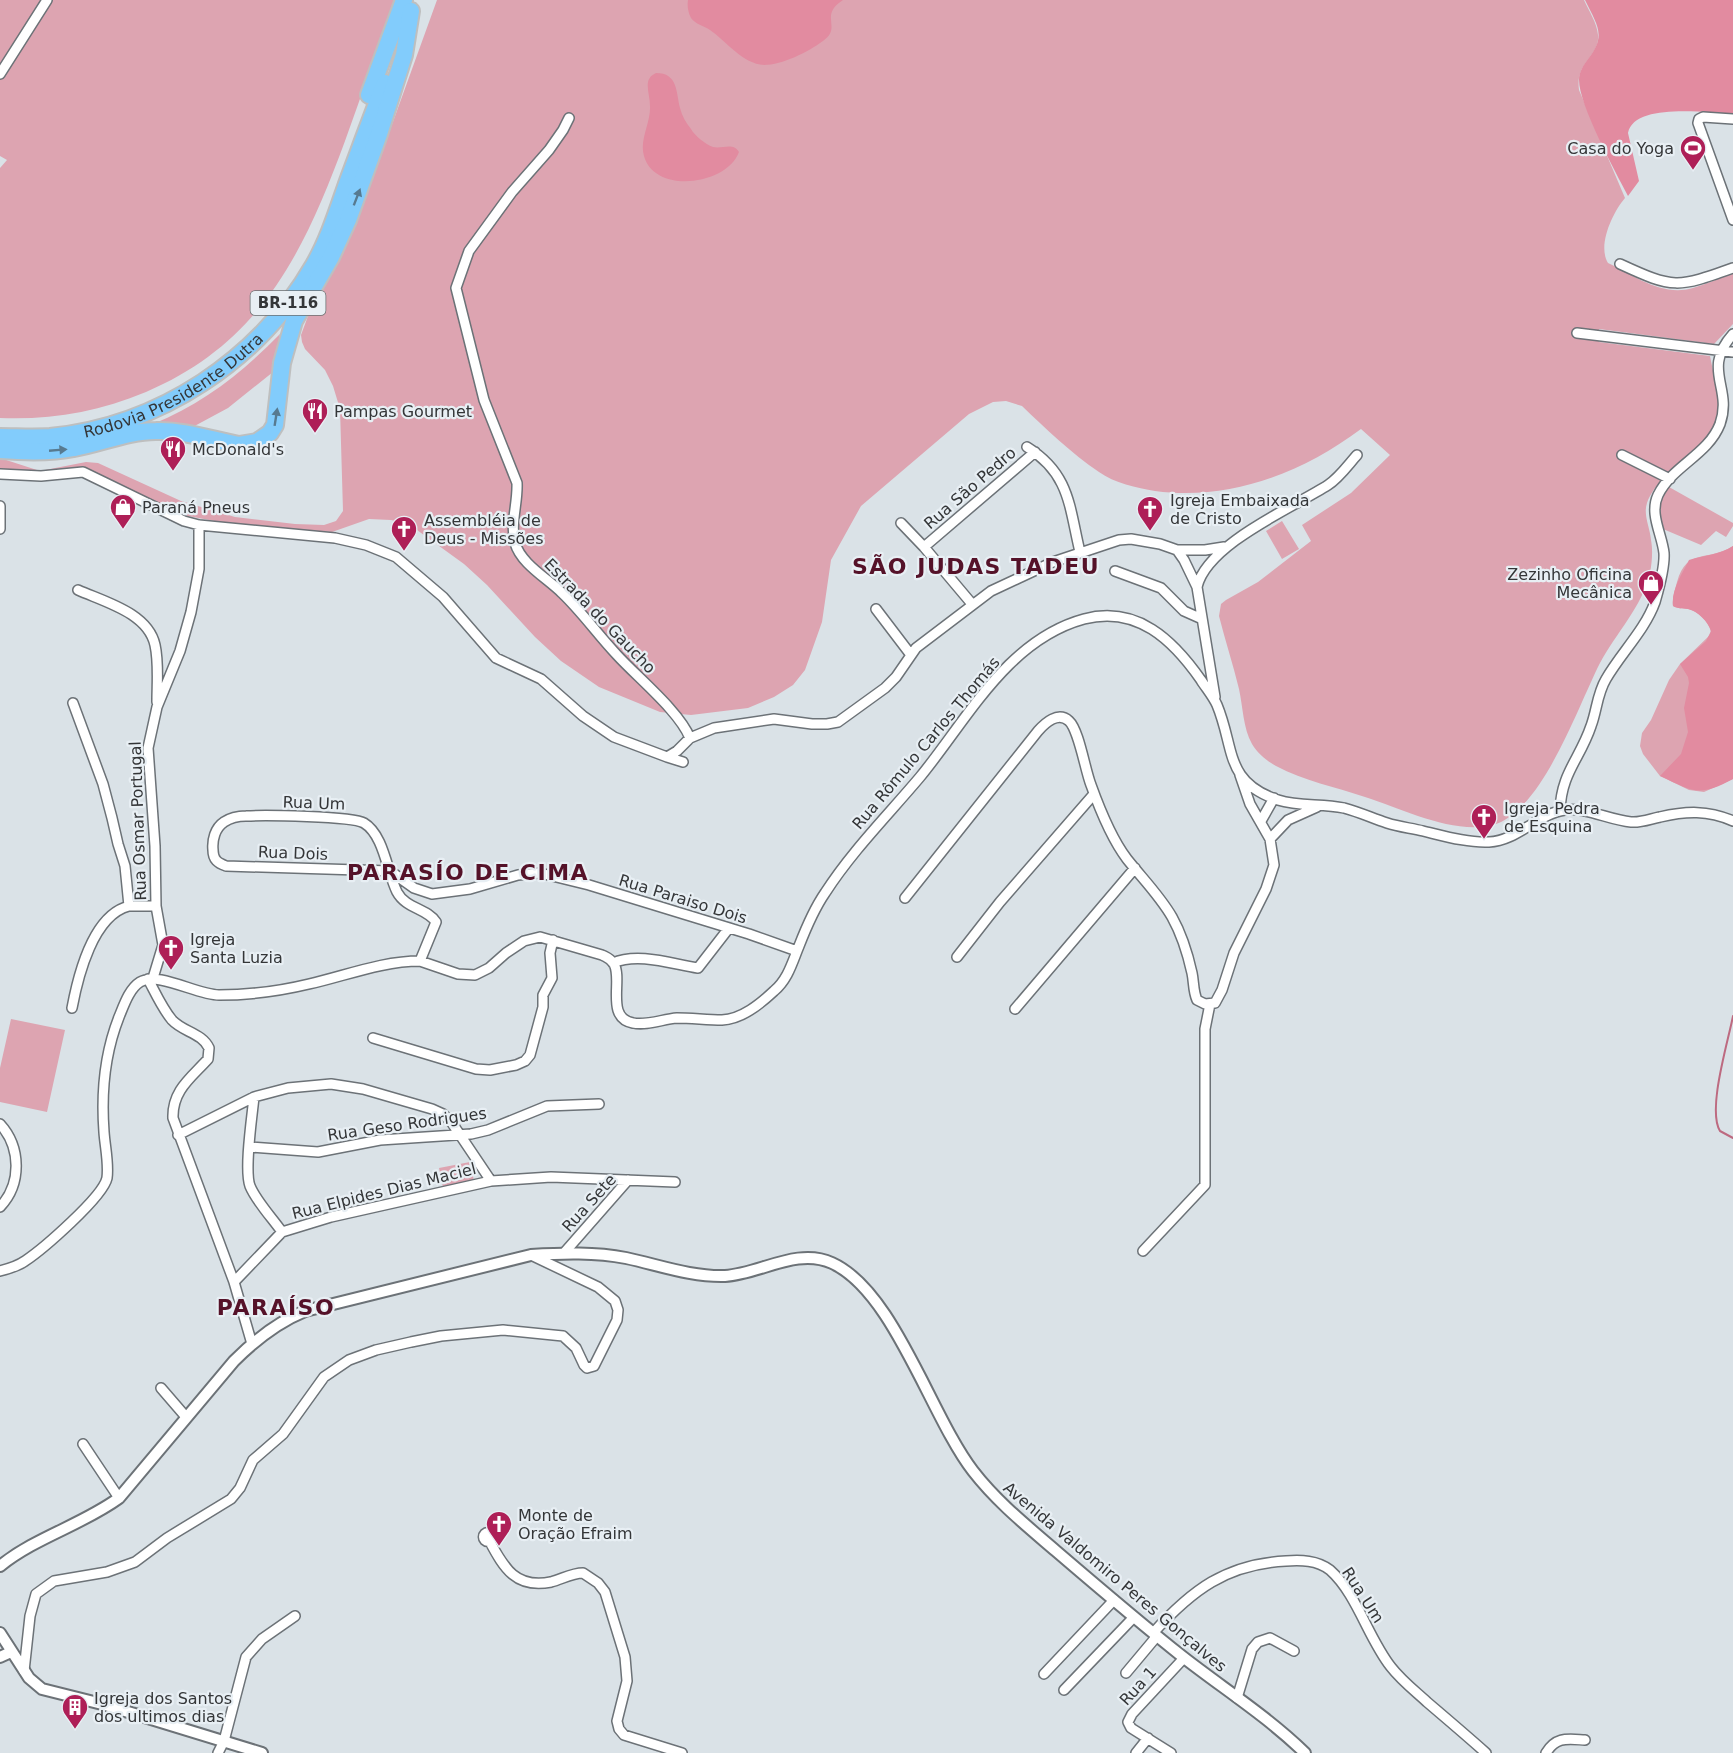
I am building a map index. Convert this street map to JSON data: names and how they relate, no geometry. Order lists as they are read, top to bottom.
{
  "streets": {
    "highway": ["BR-116", "Rodovia Presidente Dutra"],
    "street": [
      "Rua São Pedro",
      "Estrada do Gaucho",
      "Rua Rômulo Carlos Thomás",
      "Rua Um",
      "Rua Osmar Portugal",
      "Rua Dois",
      "Rua Paraiso Dois",
      "Rua Geso Rodrigues",
      "Rua Elpides Dias Maciel",
      "Rua Sete",
      "Avenida Valdomiro Peres Gonçalves",
      "Rua 1"
    ]
  },
  "crossings": [
    ["Rua Rômulo Carlos Thomás", "Rua Paraiso Dois"],
    ["Rua Um", "Rua Dois"],
    ["Rua Um", "Rua Paraiso Dois"],
    ["Rua Um", "Avenida Valdomiro Peres Gonçalves"],
    ["Rua Dois", "Rua Paraiso Dois"],
    ["Rua Elpides Dias Maciel", "Rua Sete"],
    ["Rua Sete", "Avenida Valdomiro Peres Gonçalves"],
    ["Avenida Valdomiro Peres Gonçalves", "Rua 1"]
  ],
  "districts": ["SÃO JUDAS TADEU", "PARASÍO DE CIMA", "PARAÍSO"],
  "places": {
    "sports": ["Casa do Yoga"],
    "restaurant": ["Pampas Gourmet", "McDonald's"],
    "shop": ["Paraná Pneus", "Zezinho Oficina Mecânica"],
    "church": [
      "Igreja Embaixada de Cristo",
      "Assembléia de Deus - Missões",
      "Igreja Pedra de Esquina",
      "Igreja Santa Luzia",
      "Monte de Oração Efraim"
    ],
    "building": ["Igreja dos Santos dos ultimos dias"]
  }
}
